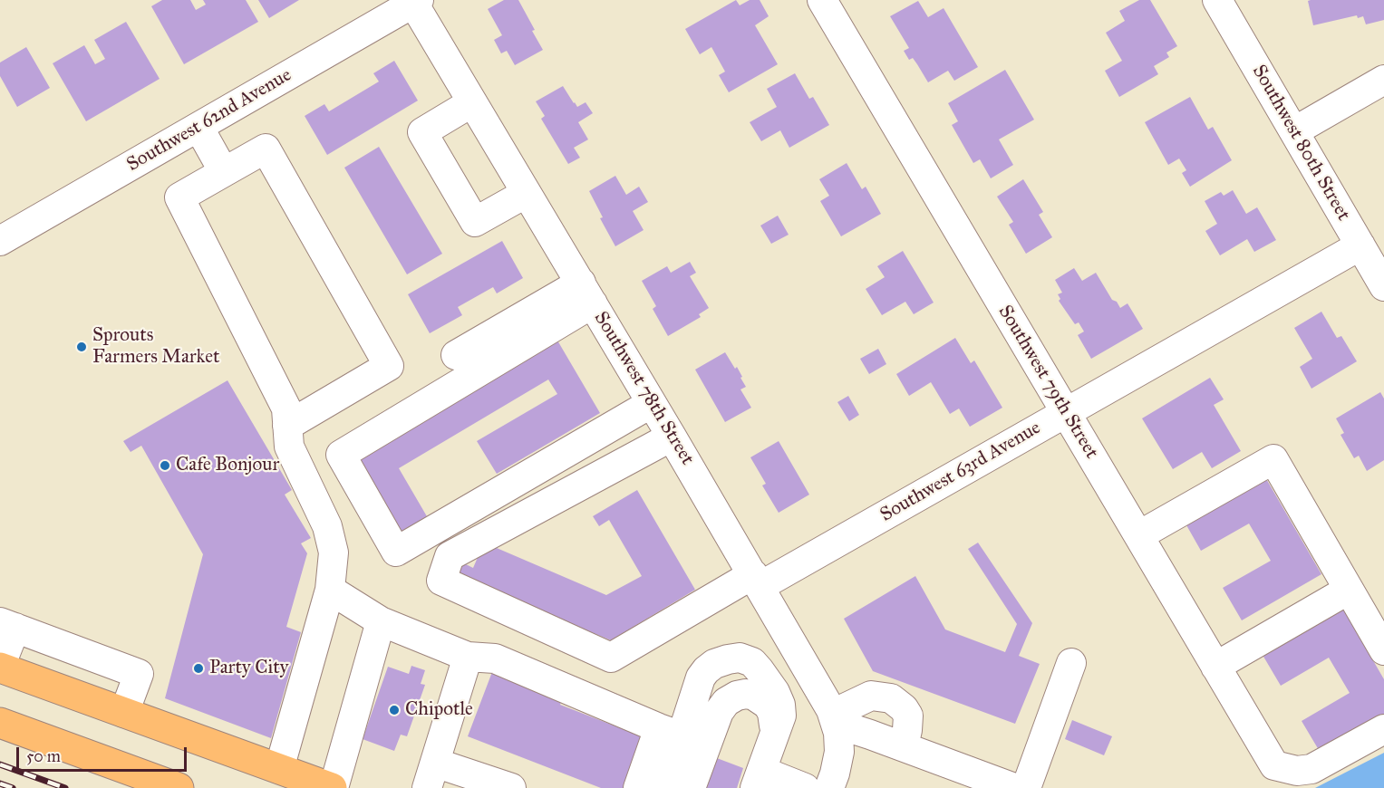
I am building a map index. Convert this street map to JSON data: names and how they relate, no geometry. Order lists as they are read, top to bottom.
{
  "streets": {
    "street": [
      "Southwest 62nd Avenue",
      "Southwest 80th Street",
      "Southwest 79th Street",
      "Southwest 78th Street",
      "Southwest 63rd Avenue"
    ]
  },
  "crossings": [
    ["Southwest 62nd Avenue", "Southwest 78th Street"],
    ["Southwest 80th Street", "Southwest 63rd Avenue"],
    ["Southwest 79th Street", "Southwest 63rd Avenue"],
    ["Southwest 78th Street", "Southwest 63rd Avenue"]
  ],
  "places": [
    "Sprouts Farmers Market",
    "Cafe Bonjour",
    "Party City",
    "Chipotle"
  ],
  "scale_bar": "50 m"
}
